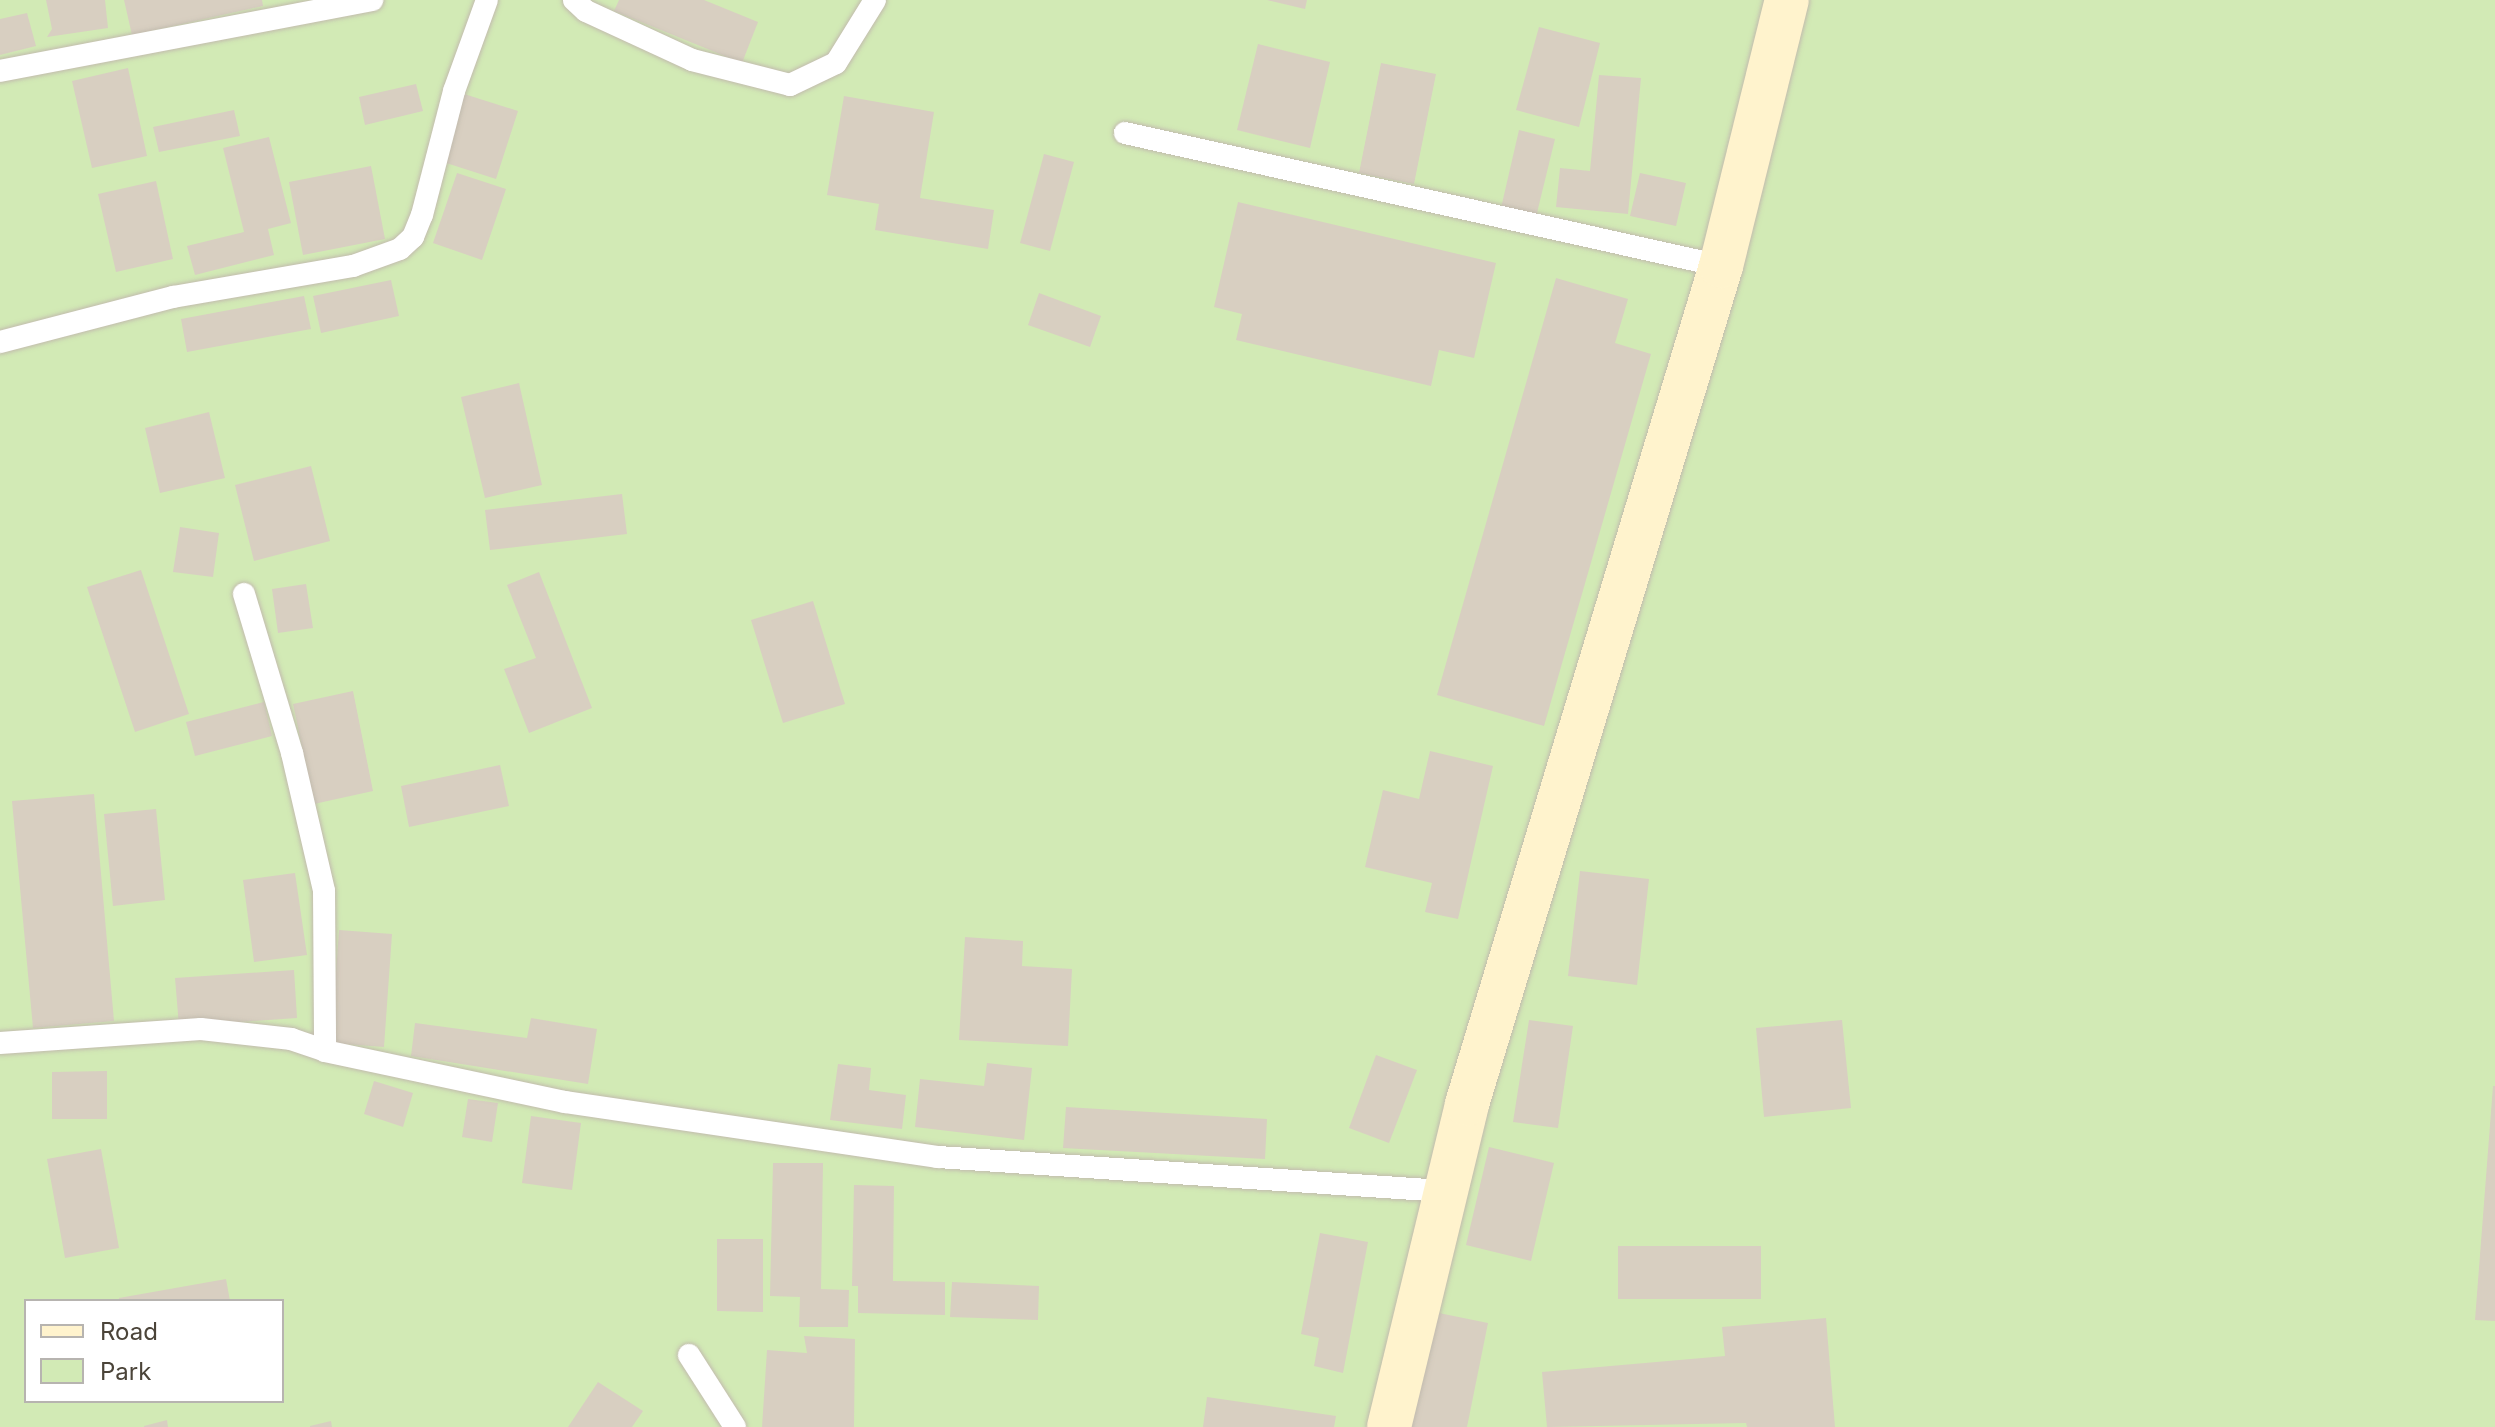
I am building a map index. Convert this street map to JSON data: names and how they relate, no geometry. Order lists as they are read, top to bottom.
{
  "legend": ["Road", "Park"]
}
